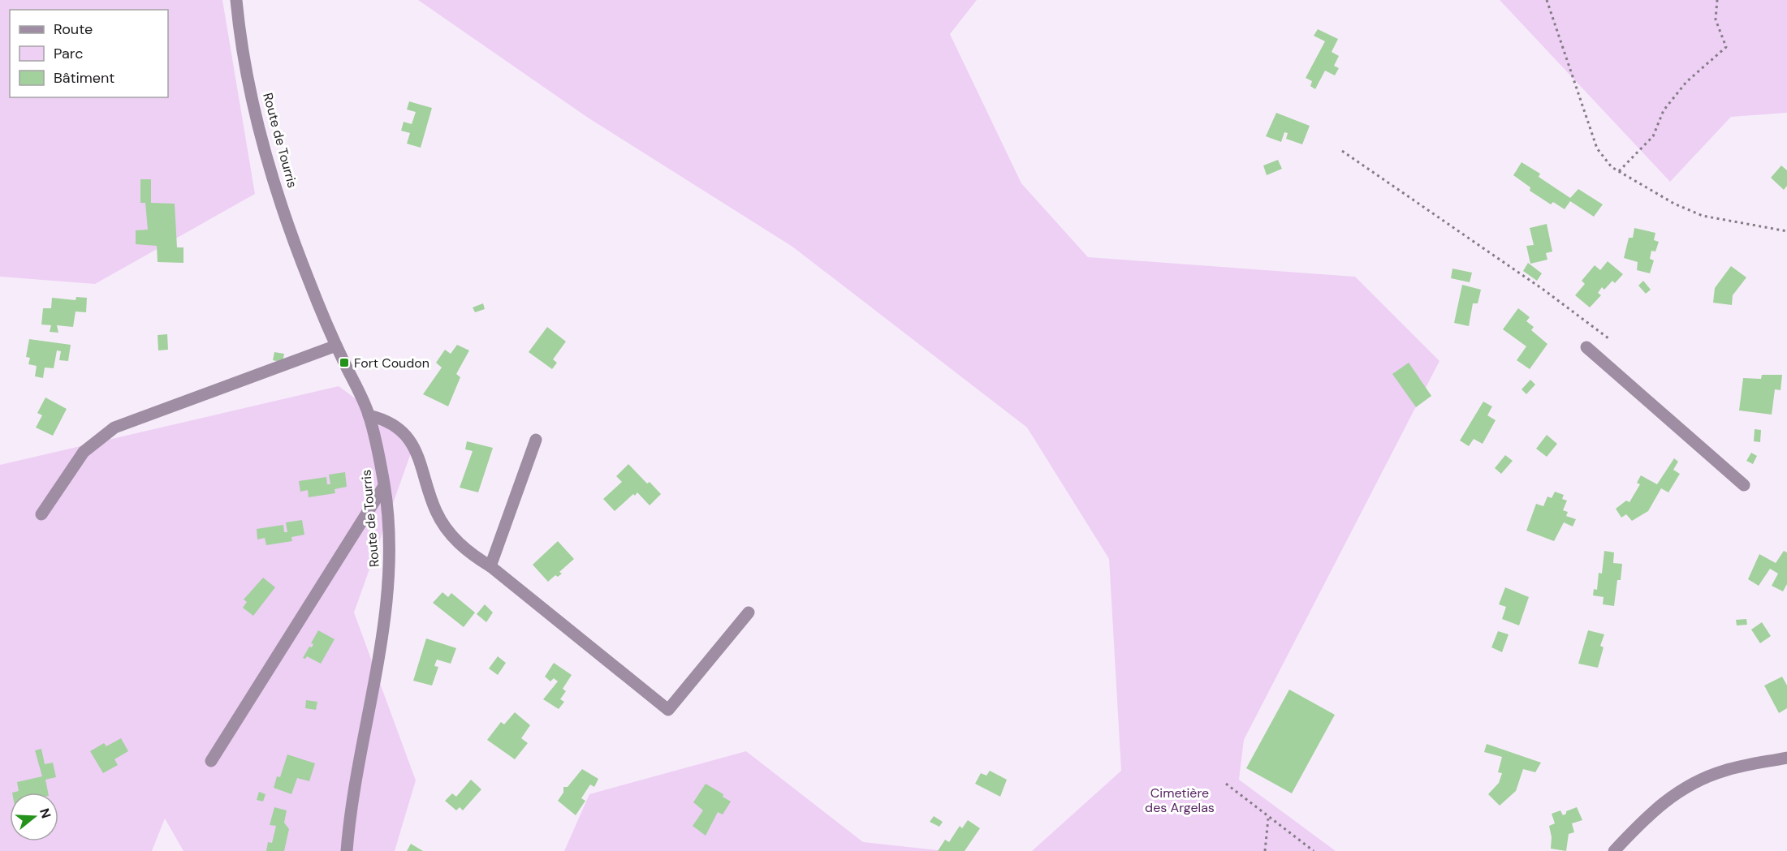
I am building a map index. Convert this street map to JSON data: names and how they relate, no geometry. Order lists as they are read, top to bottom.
{
  "streets": {
    "street": ["Route de Tourris"]
  },
  "parks": ["Cimetière des Argelas"],
  "places": {
    "transit": ["Fort Coudon"]
  },
  "legend": ["Route", "Parc", "Bâtiment"],
  "north": "right"
}
